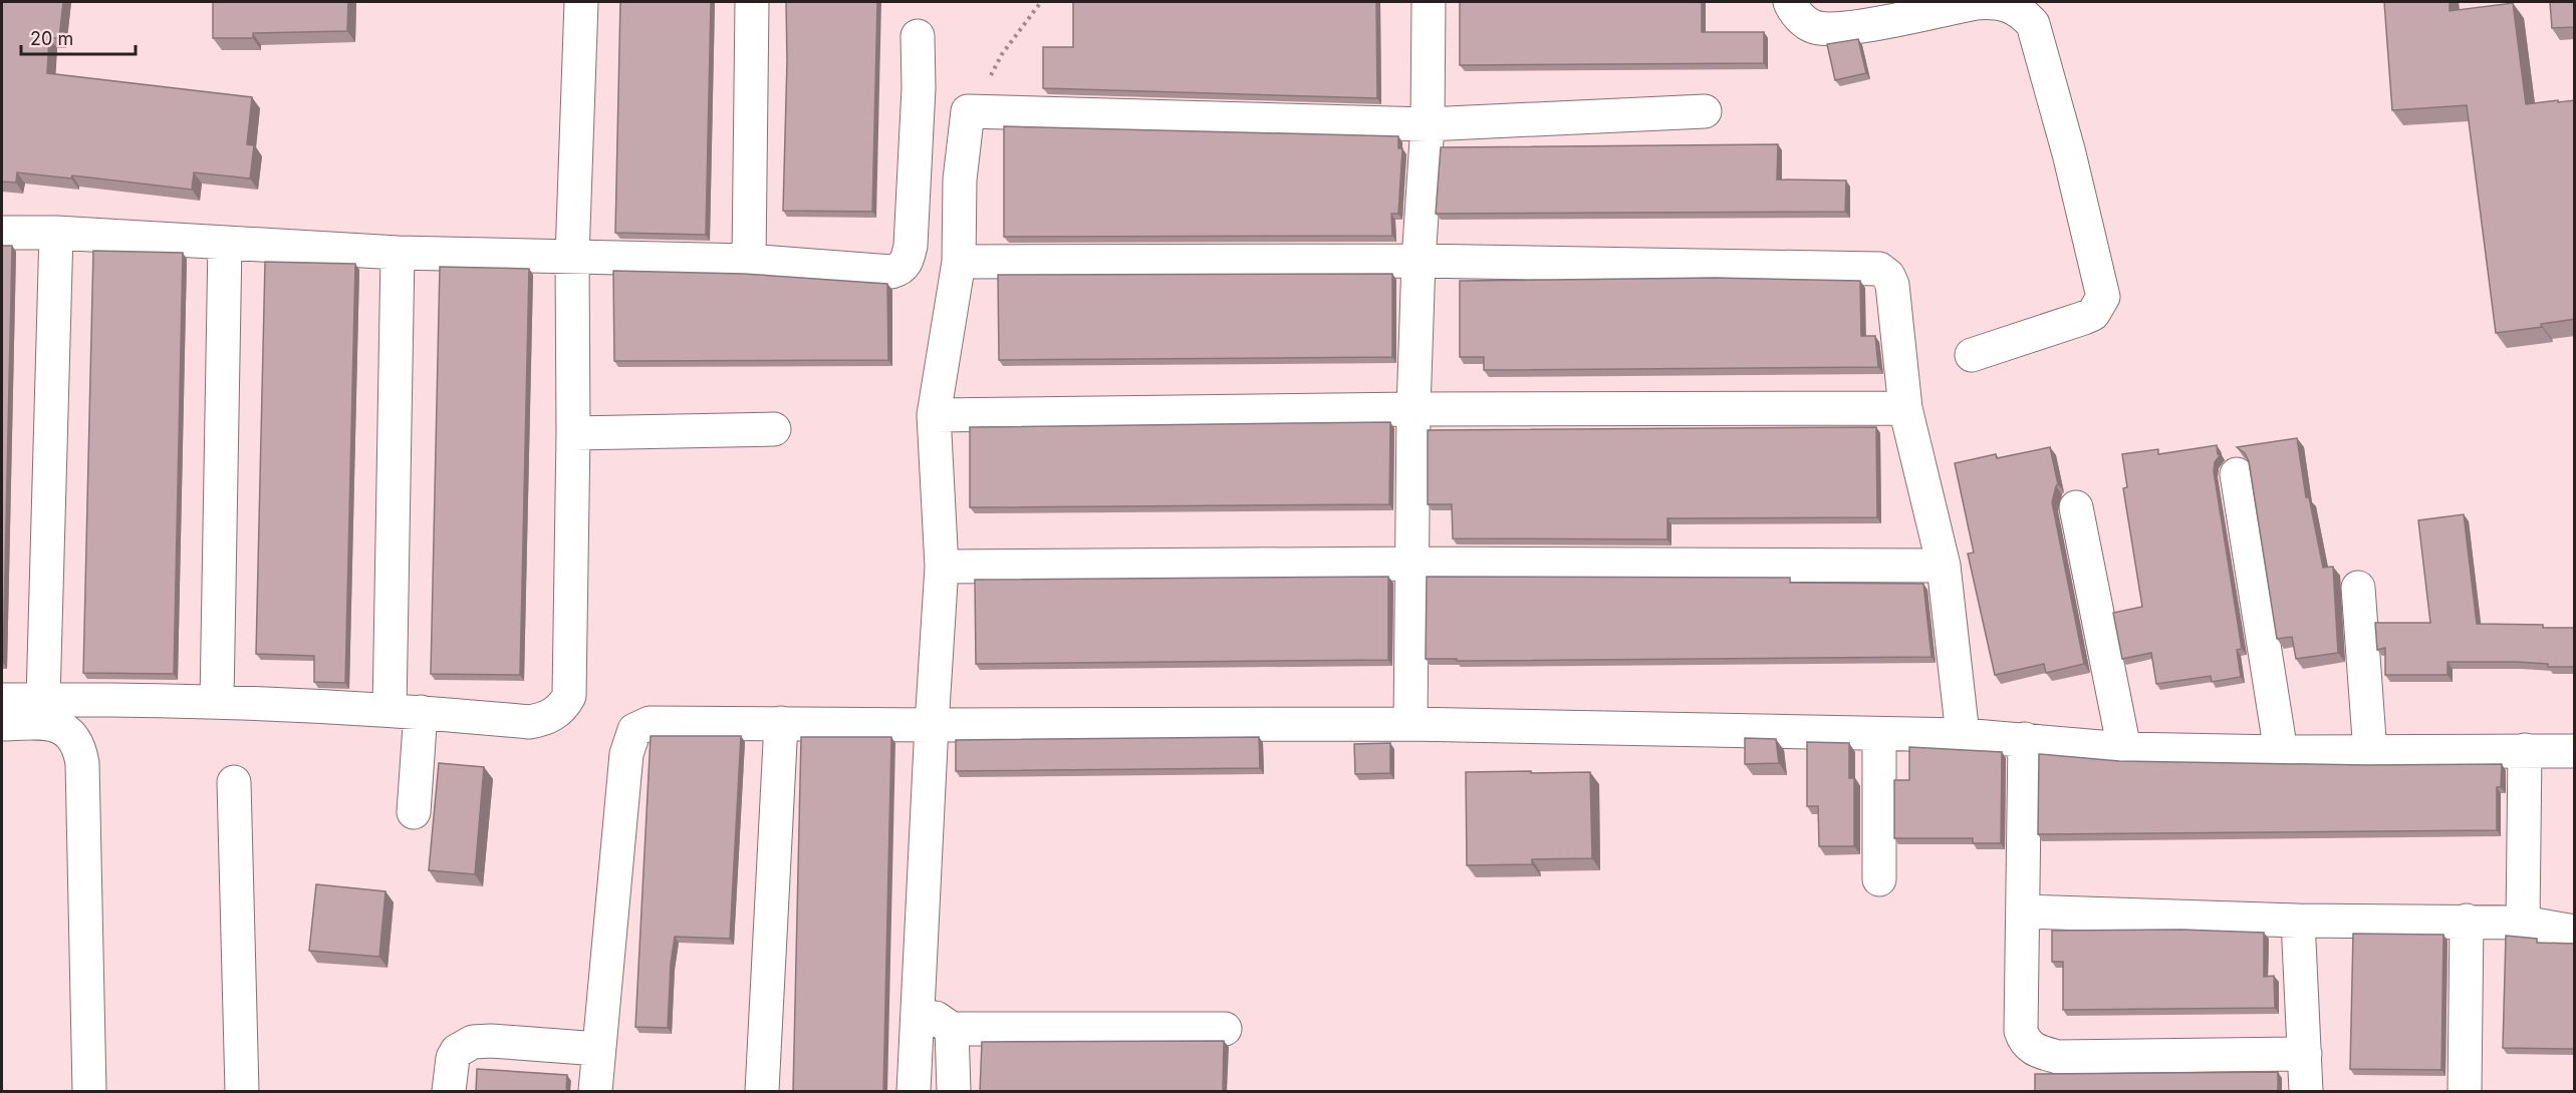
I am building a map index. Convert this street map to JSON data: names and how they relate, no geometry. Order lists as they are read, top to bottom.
{
  "scale_bar": "20 m"
}
